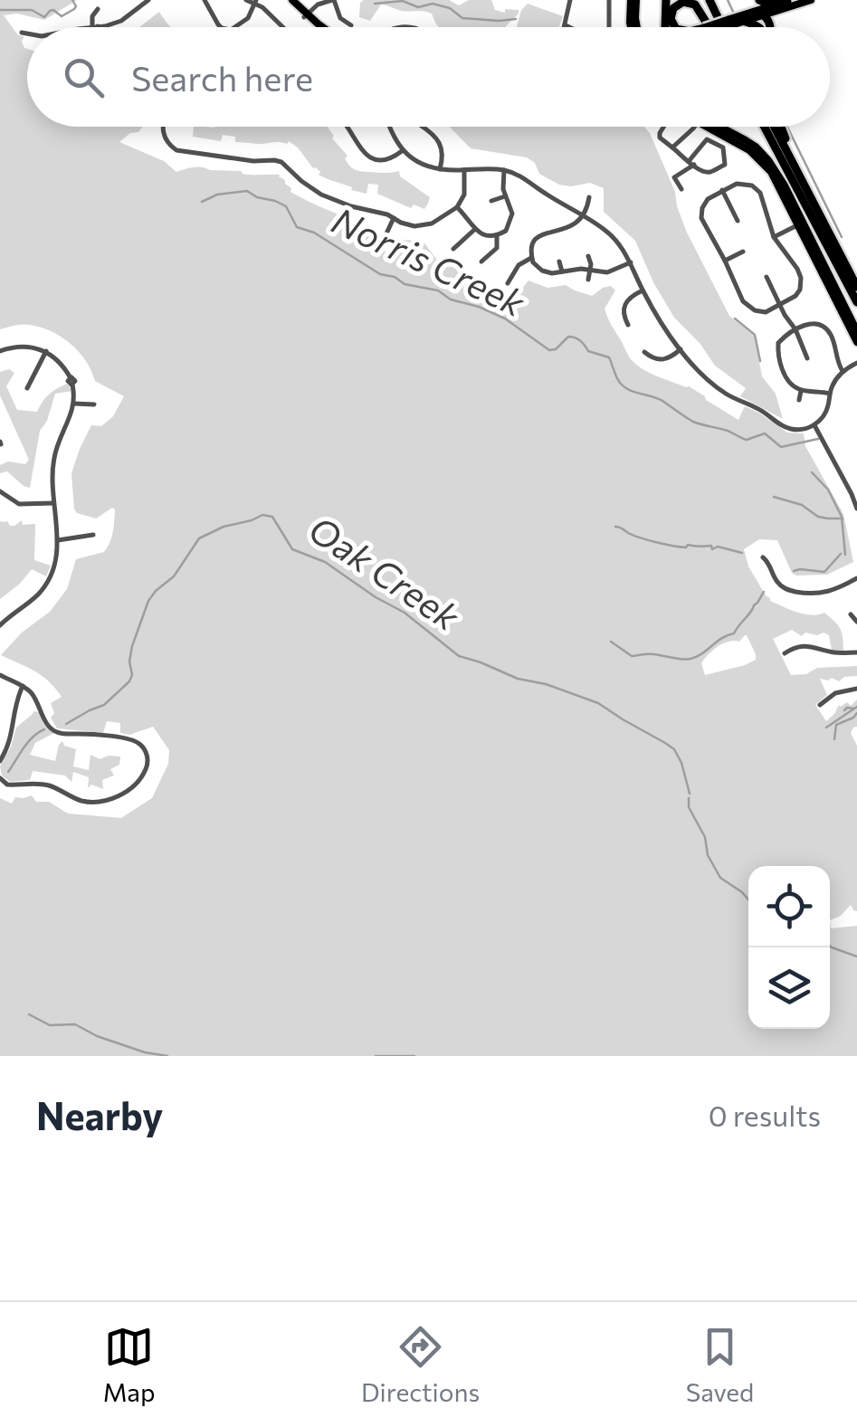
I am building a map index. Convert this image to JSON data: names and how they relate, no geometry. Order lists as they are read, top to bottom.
{
  "water": ["Norris Creek", "Oak Creek"],
  "page": {
    "search": "Search here",
    "heading": ["Nearby", "0 results"],
    "nav": ["Map", "Directions", "Saved"]
  }
}
